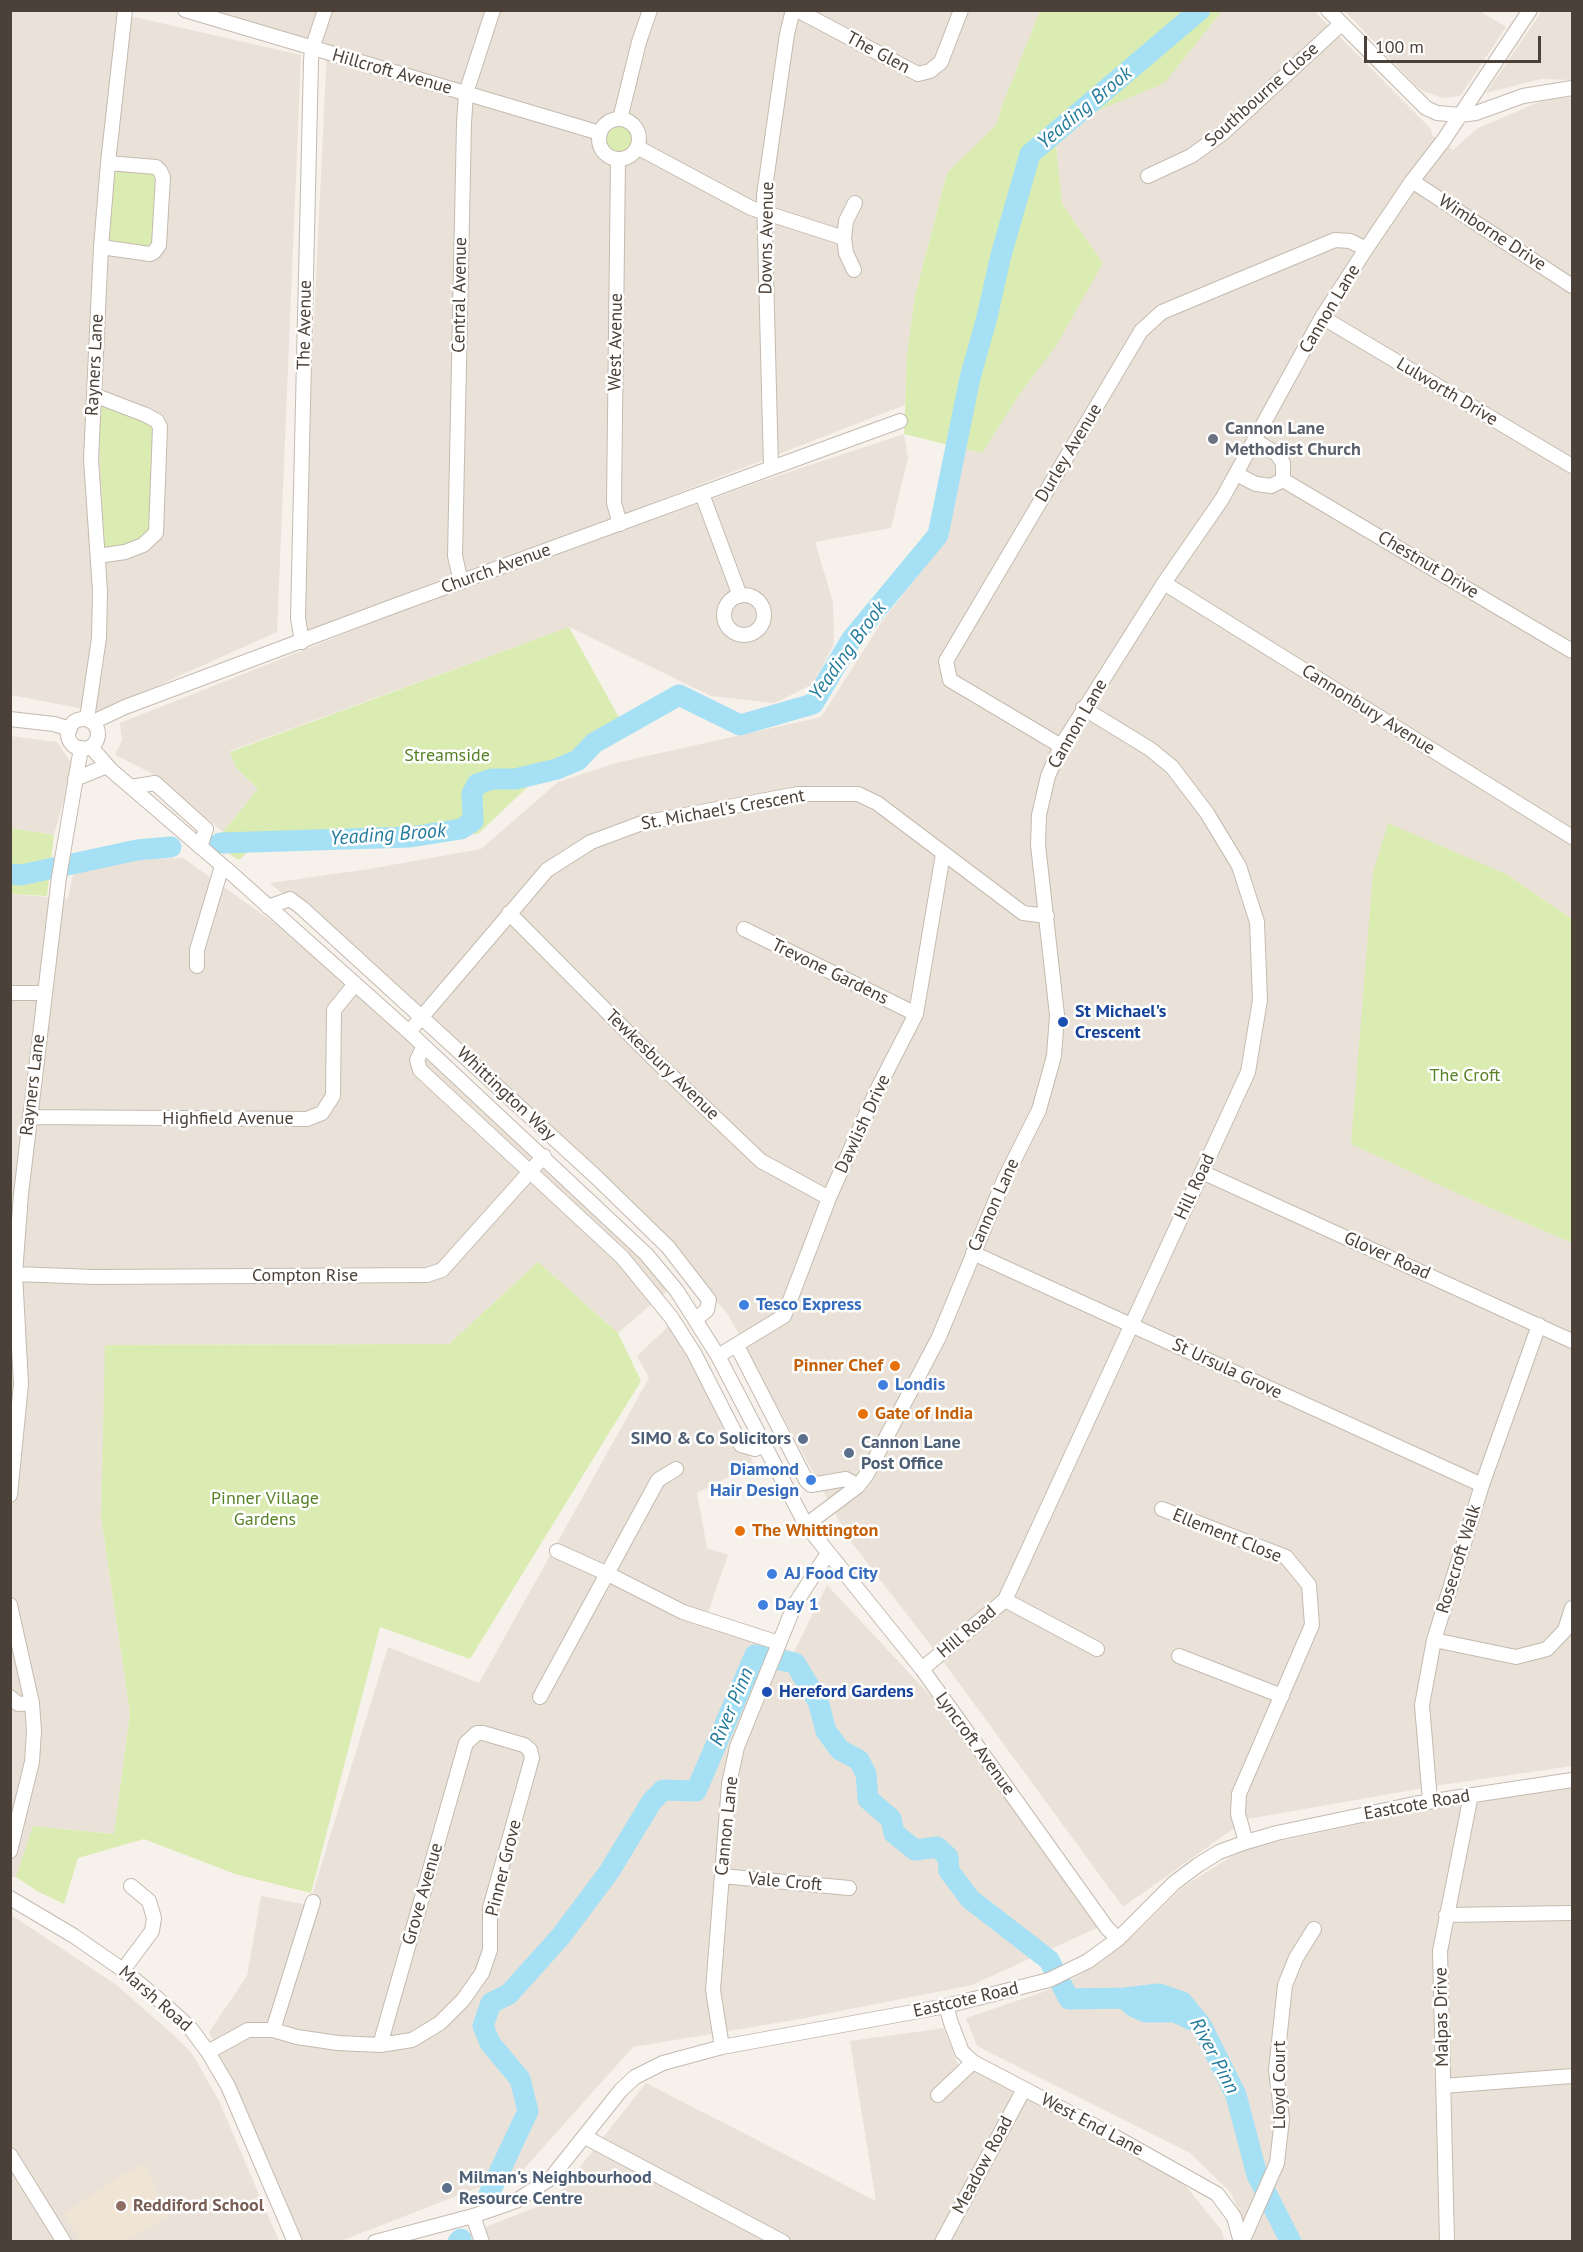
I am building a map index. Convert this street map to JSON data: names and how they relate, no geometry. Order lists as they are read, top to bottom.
{
  "streets": {
    "street": [
      "The Glen",
      "Hillcroft Avenue",
      "Southbourne Close",
      "Wimborne Drive",
      "Downs Avenue",
      "Central Avenue",
      "Cannon Lane",
      "The Avenue",
      "West Avenue",
      "Rayners Lane",
      "Lulworth Drive",
      "Durley Avenue",
      "Chestnut Drive",
      "Church Avenue",
      "Cannonbury Avenue",
      "St. Michael's Crescent",
      "Trevone Gardens",
      "Tewkesbury Avenue",
      "Whittington Way",
      "Highfield Avenue",
      "Dawlish Drive",
      "Hill Road",
      "Glover Road",
      "Compton Rise",
      "St Ursula Grove",
      "Ellement Close",
      "Rosecroft Walk",
      "Lyncroft Avenue",
      "Eastcote Road",
      "Pinner Grove",
      "Vale Croft",
      "Grove Avenue",
      "Marsh Road",
      "Malpas Drive",
      "Lloyd Court",
      "West End Lane",
      "Meadow Road"
    ]
  },
  "crossings": [
    ["The Glen", "Downs Avenue"],
    ["Hillcroft Avenue", "Central Avenue"],
    ["Hillcroft Avenue", "The Avenue"],
    ["Hillcroft Avenue", "West Avenue"],
    ["Wimborne Drive", "Cannon Lane"],
    ["Downs Avenue", "Church Avenue"],
    ["Central Avenue", "Church Avenue"],
    ["Cannon Lane", "Lulworth Drive"],
    ["Cannon Lane", "Durley Avenue"],
    ["Cannon Lane", "Cannonbury Avenue"],
    ["Cannon Lane", "St. Michael's Crescent"],
    ["Cannon Lane", "Whittington Way"],
    ["Cannon Lane", "Hill Road"],
    ["Cannon Lane", "St Ursula Grove"],
    ["Cannon Lane", "Lyncroft Avenue"],
    ["Cannon Lane", "Eastcote Road"],
    ["Cannon Lane", "Vale Croft"],
    ["The Avenue", "Church Avenue"],
    ["West Avenue", "Church Avenue"],
    ["Rayners Lane", "Church Avenue"],
    ["Rayners Lane", "Whittington Way"],
    ["Rayners Lane", "Highfield Avenue"],
    ["Rayners Lane", "Compton Rise"],
    ["Church Avenue", "Whittington Way"],
    ["St. Michael's Crescent", "Tewkesbury Avenue"],
    ["St. Michael's Crescent", "Whittington Way"],
    ["St. Michael's Crescent", "Dawlish Drive"],
    ["Trevone Gardens", "Dawlish Drive"],
    ["Tewkesbury Avenue", "Dawlish Drive"],
    ["Whittington Way", "Highfield Avenue"],
    ["Whittington Way", "Dawlish Drive"],
    ["Whittington Way", "Compton Rise"],
    ["Whittington Way", "Lyncroft Avenue"],
    ["Hill Road", "Glover Road"],
    ["Hill Road", "St Ursula Grove"],
    ["Hill Road", "Lyncroft Avenue"],
    ["Glover Road", "Rosecroft Walk"],
    ["St Ursula Grove", "Rosecroft Walk"],
    ["Ellement Close", "Eastcote Road"],
    ["Rosecroft Walk", "Eastcote Road"],
    ["Lyncroft Avenue", "Eastcote Road"],
    ["Eastcote Road", "Malpas Drive"],
    ["Eastcote Road", "West End Lane"],
    ["Pinner Grove", "Grove Avenue"],
    ["Pinner Grove", "Marsh Road"],
    ["Lloyd Court", "West End Lane"],
    ["West End Lane", "Meadow Road"]
  ],
  "water": ["Yeading Brook", "River Pinn"],
  "parks": ["Streamside", "The Croft", "Pinner Village Gardens"],
  "places": [
    "Cannon Lane Methodist Church",
    "St Michael's Crescent",
    "Tesco Express",
    "Pinner Chef",
    "Londis",
    "Gate of India",
    "SIMO & Co Solicitors",
    "Cannon Lane Post Office",
    "Diamond Hair Design",
    "The Whittington",
    "AJ Food City",
    "Day 1",
    "Hereford Gardens",
    "Milman's Neighbourhood Resource Centre",
    "Reddiford School"
  ],
  "scale_bar": "100 m"
}
